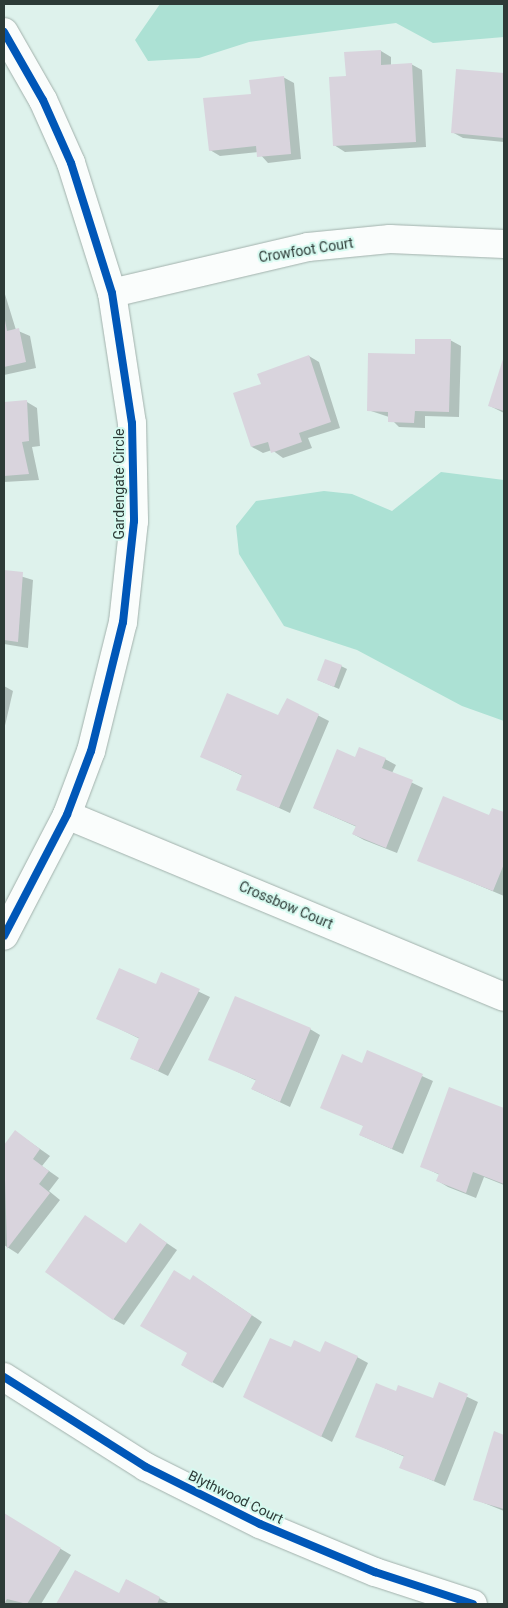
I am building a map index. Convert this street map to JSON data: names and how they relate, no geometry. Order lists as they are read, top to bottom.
{
  "streets": {
    "street": [
      "Crowfoot Court",
      "Gardengate Circle",
      "Crossbow Court",
      "Blythwood Court"
    ]
  },
  "crossings": [
    ["Crowfoot Court", "Gardengate Circle"],
    ["Gardengate Circle", "Crossbow Court"]
  ]
}
